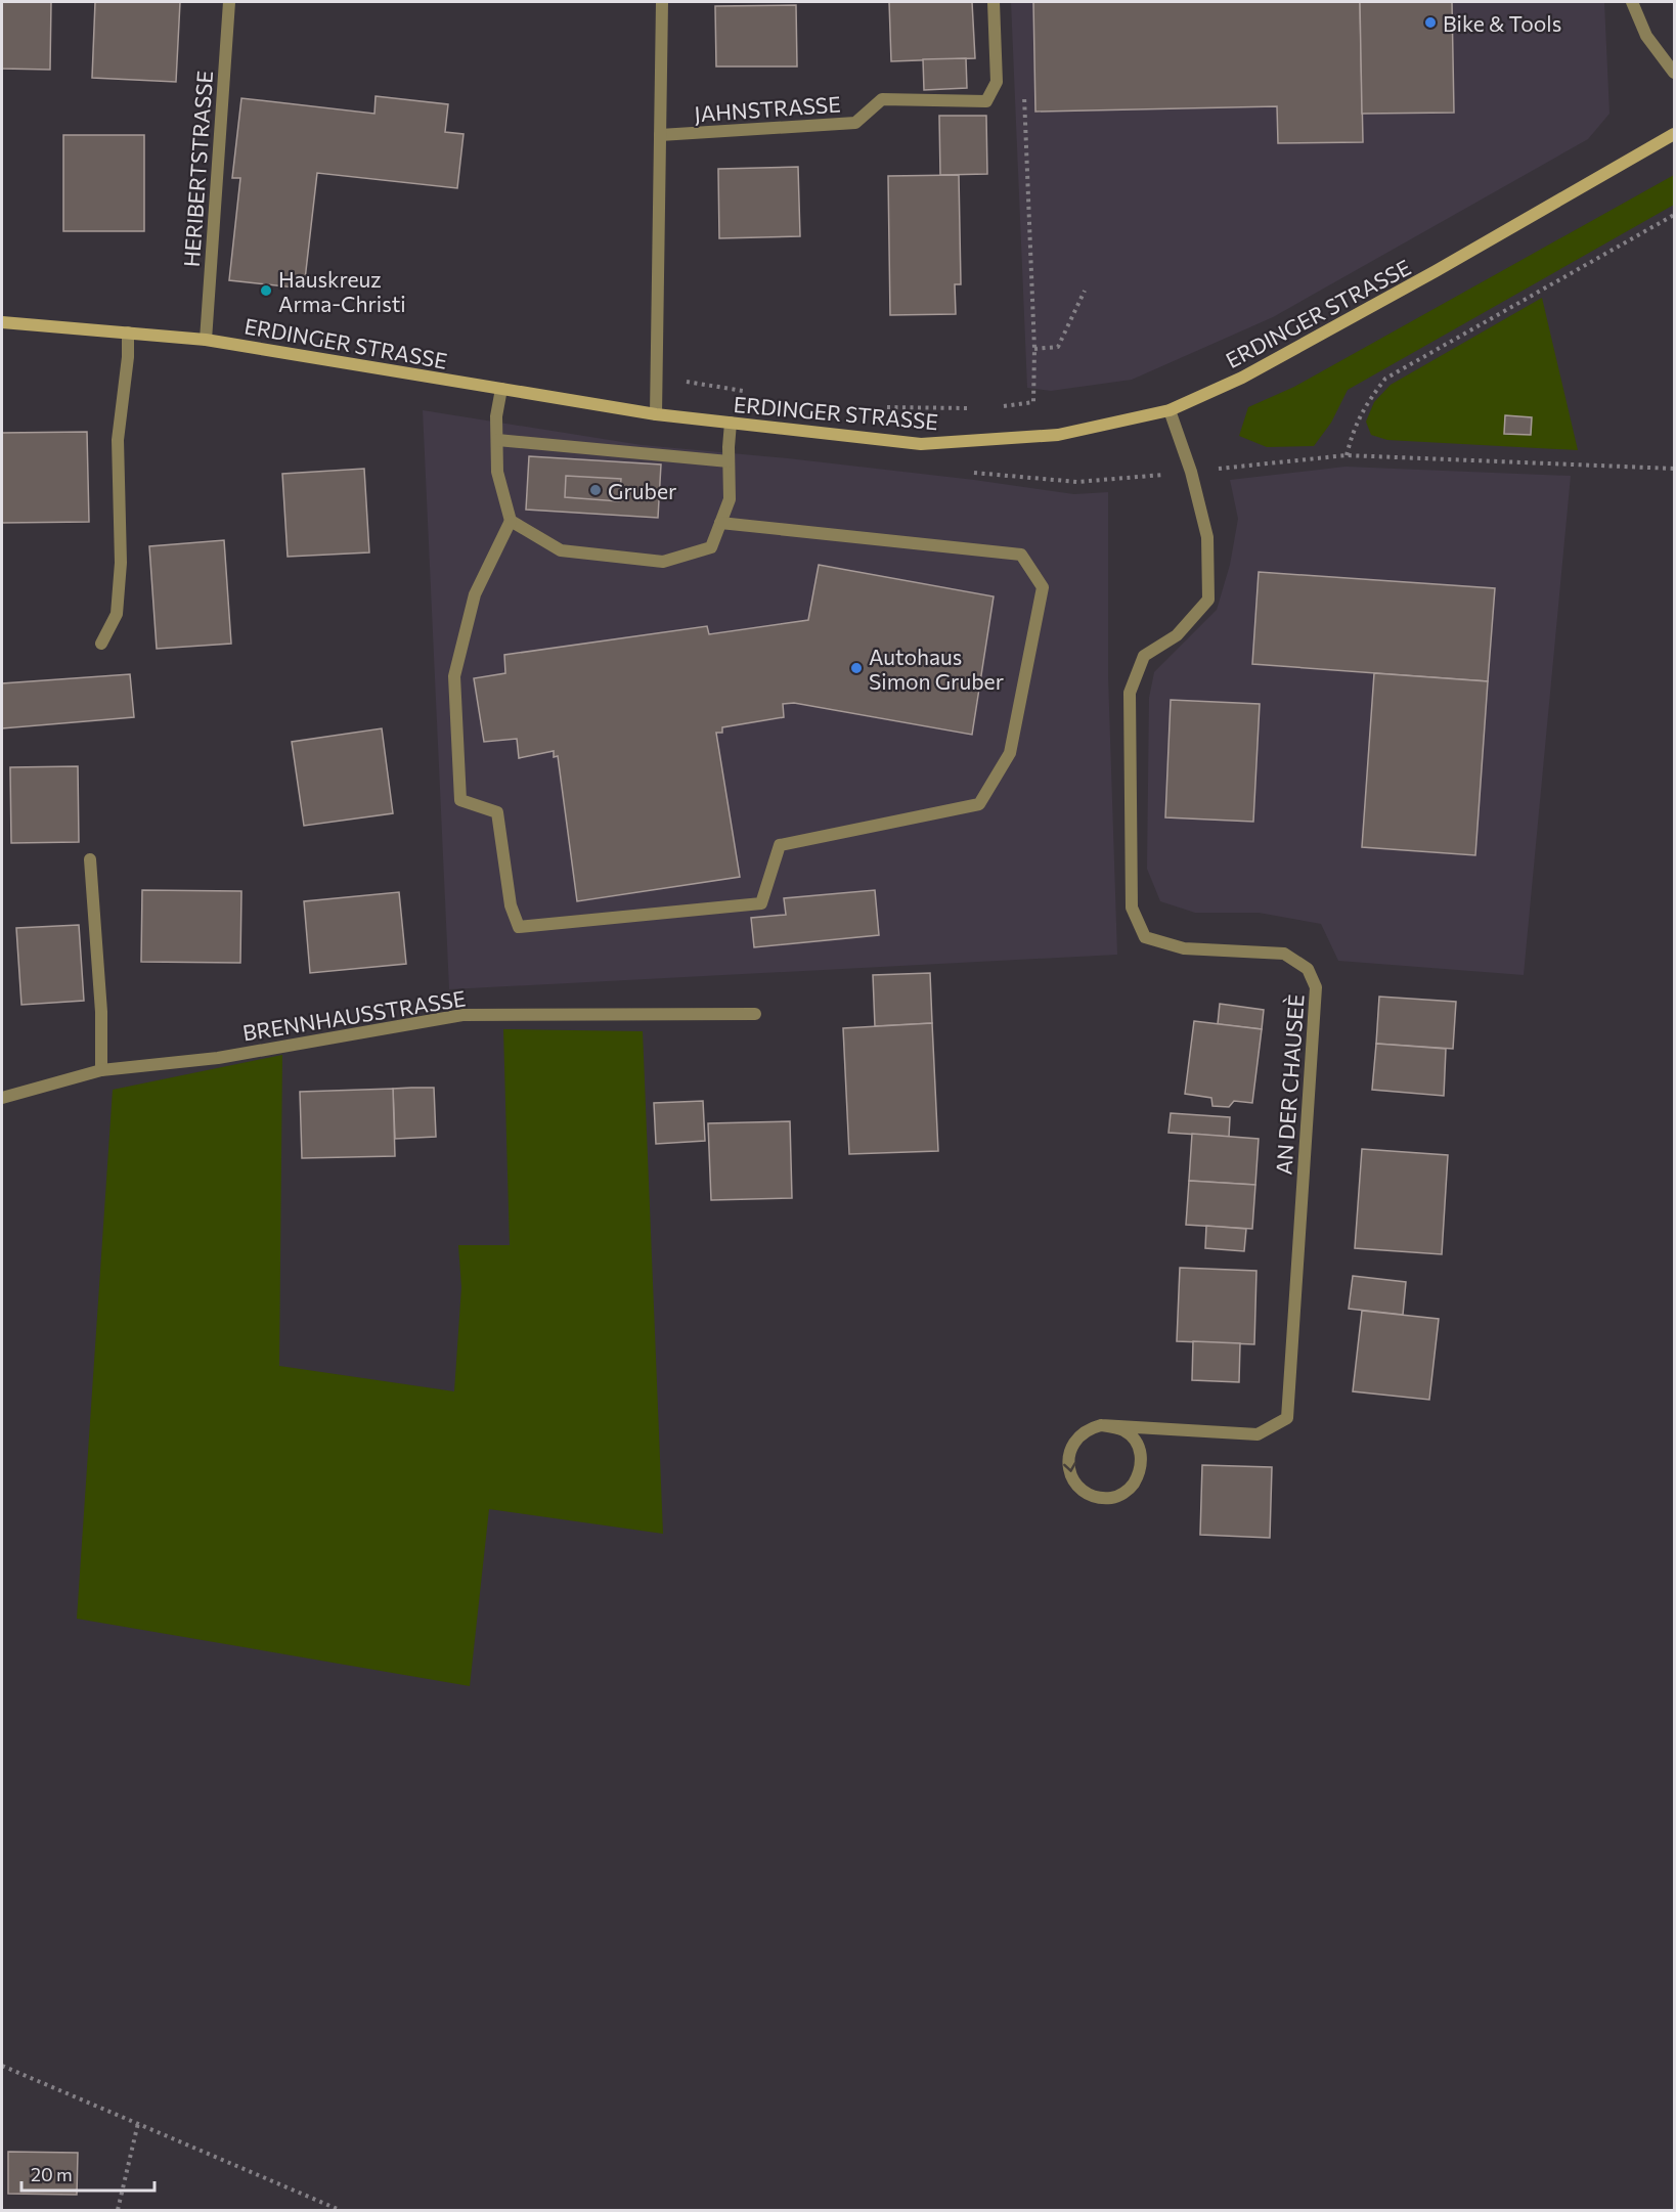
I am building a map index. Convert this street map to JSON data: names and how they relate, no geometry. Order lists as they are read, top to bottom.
{
  "streets": {
    "main road": ["ERDINGER STRASSE"],
    "street": [
      "JAHNSTRASSE",
      "HERIBERTSTRASSE",
      "BRENNHAUSSTRASSE",
      "AN DER CHAUSEÈ"
    ]
  },
  "crossings": [
    ["HERIBERTSTRASSE", "ERDINGER STRASSE"],
    ["ERDINGER STRASSE", "AN DER CHAUSEÈ"]
  ],
  "places": [
    "Bike & Tools",
    "Hauskreuz Arma-Christi",
    "Gruber",
    "Autohaus Simon Gruber"
  ],
  "scale_bar": "20 m"
}
